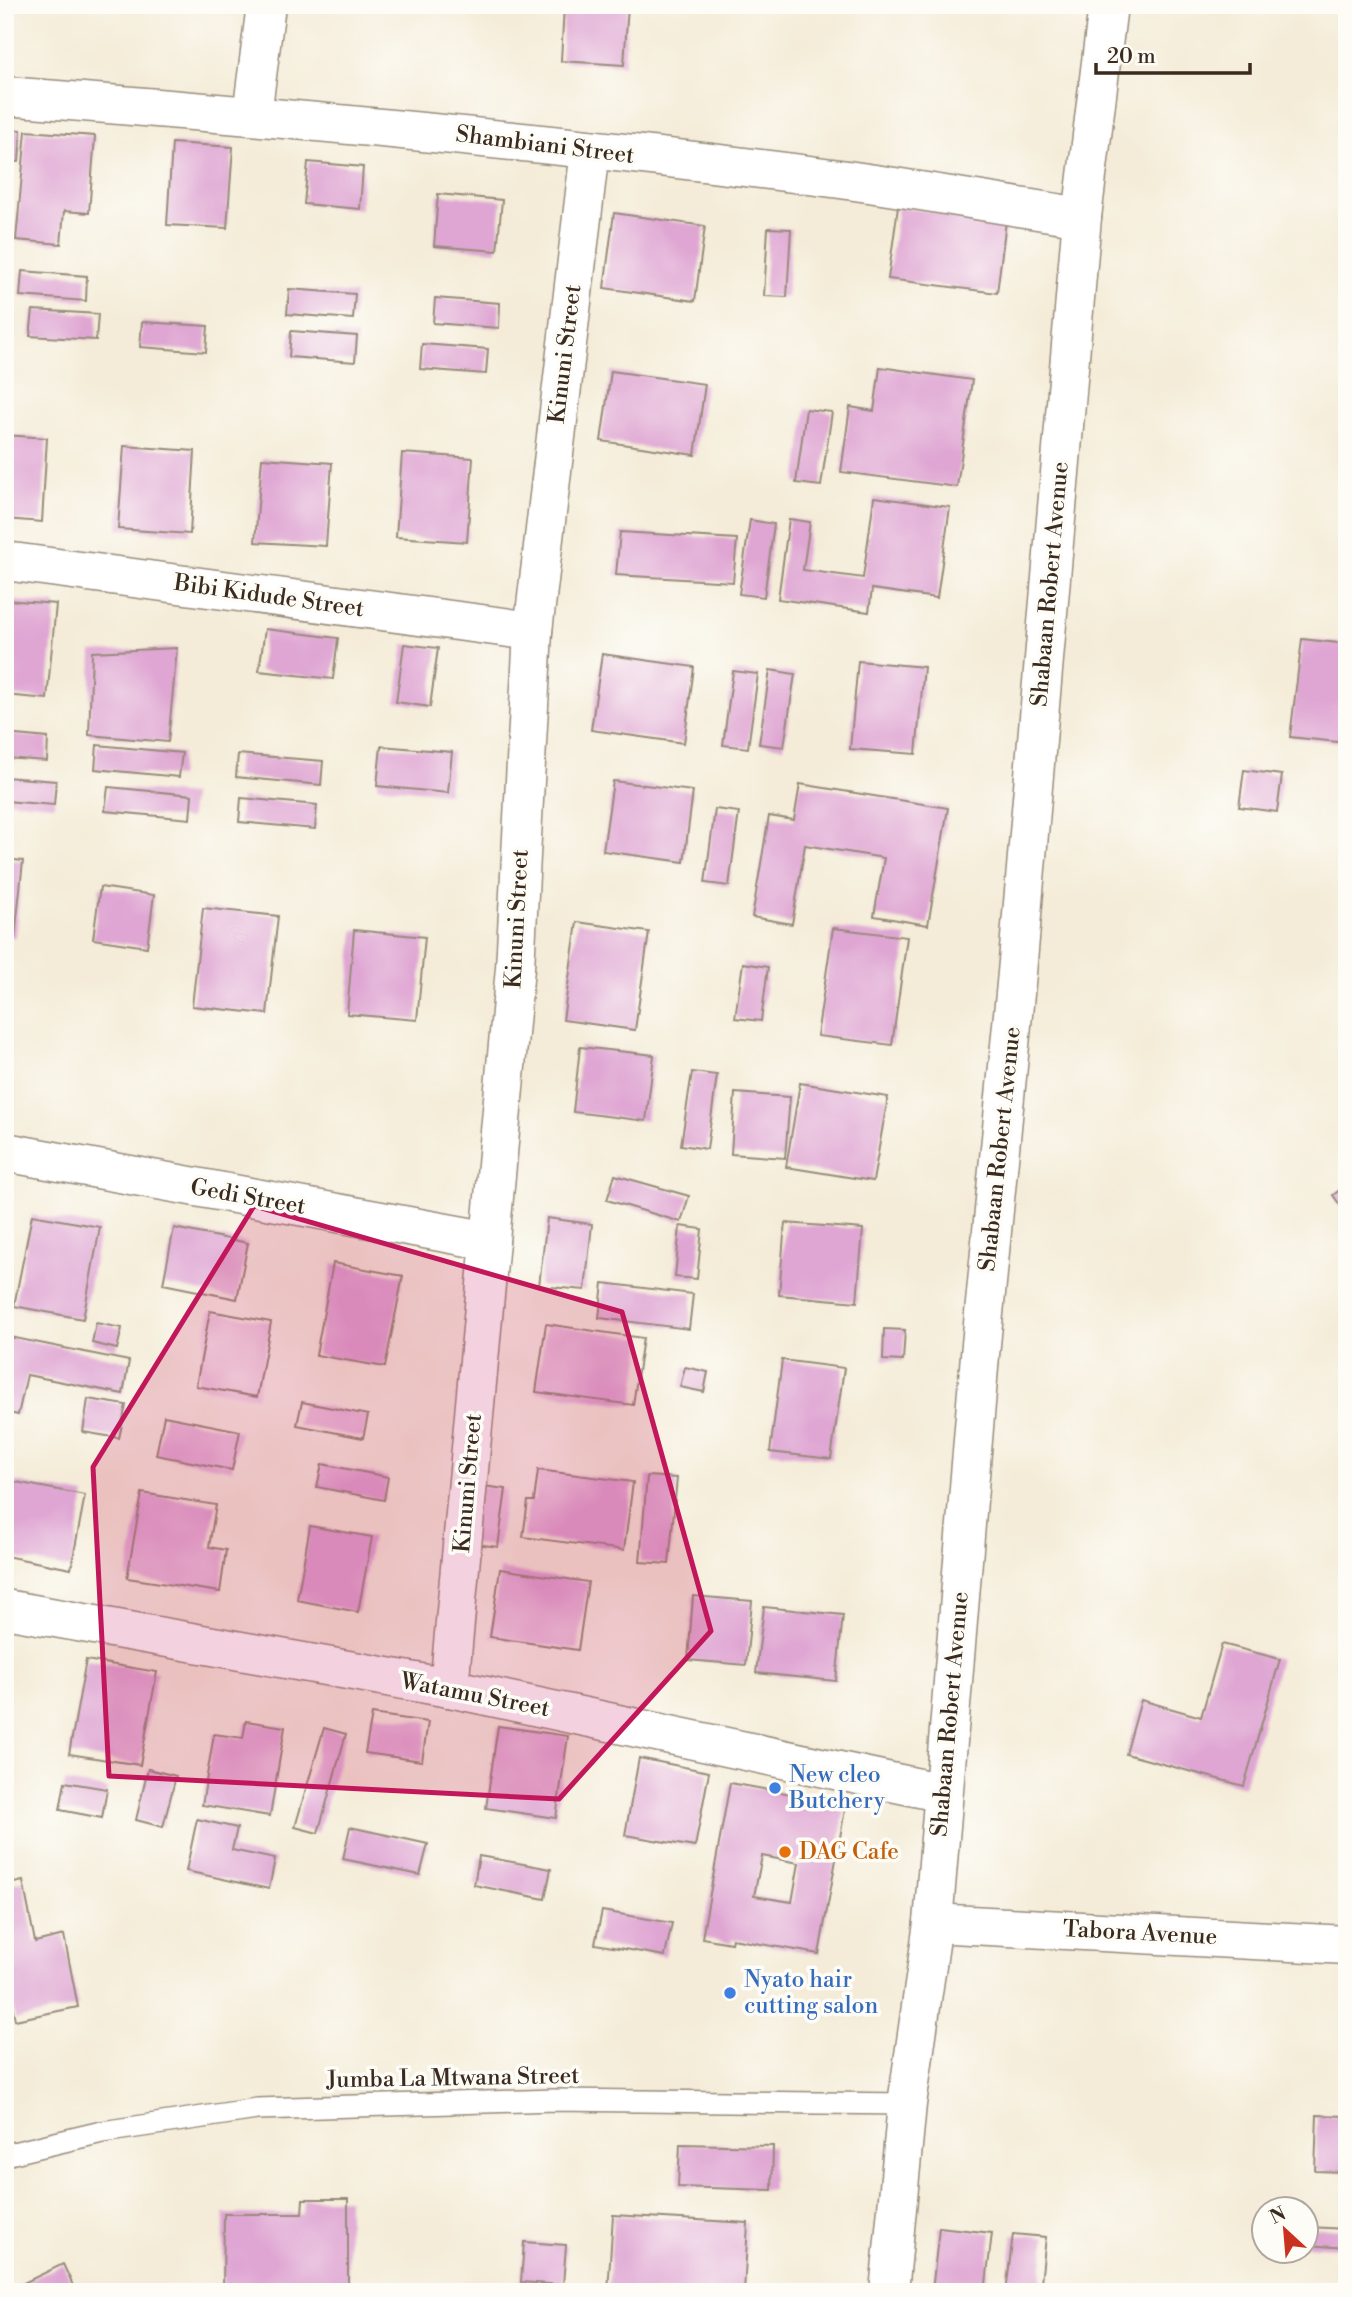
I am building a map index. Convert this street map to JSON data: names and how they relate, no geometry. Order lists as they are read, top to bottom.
{
  "streets": {
    "street": [
      "Shambiani Street",
      "Kinuni Street",
      "Shabaan Robert Avenue",
      "Bibi Kidude Street",
      "Gedi Street",
      "Watamu Street",
      "Tabora Avenue"
    ],
    "lane": ["Jumba La Mtwana Street"]
  },
  "crossings": [
    ["Shambiani Street", "Kinuni Street"],
    ["Shambiani Street", "Shabaan Robert Avenue"],
    ["Kinuni Street", "Bibi Kidude Street"],
    ["Kinuni Street", "Gedi Street"],
    ["Kinuni Street", "Watamu Street"],
    ["Shabaan Robert Avenue", "Watamu Street"],
    ["Shabaan Robert Avenue", "Tabora Avenue"],
    ["Shabaan Robert Avenue", "Jumba La Mtwana Street"]
  ],
  "places": ["New cleo Butchery", "DAG Cafe", "Nyato hair cutting salon"],
  "scale_bar": "20 m",
  "north": "top left"
}
